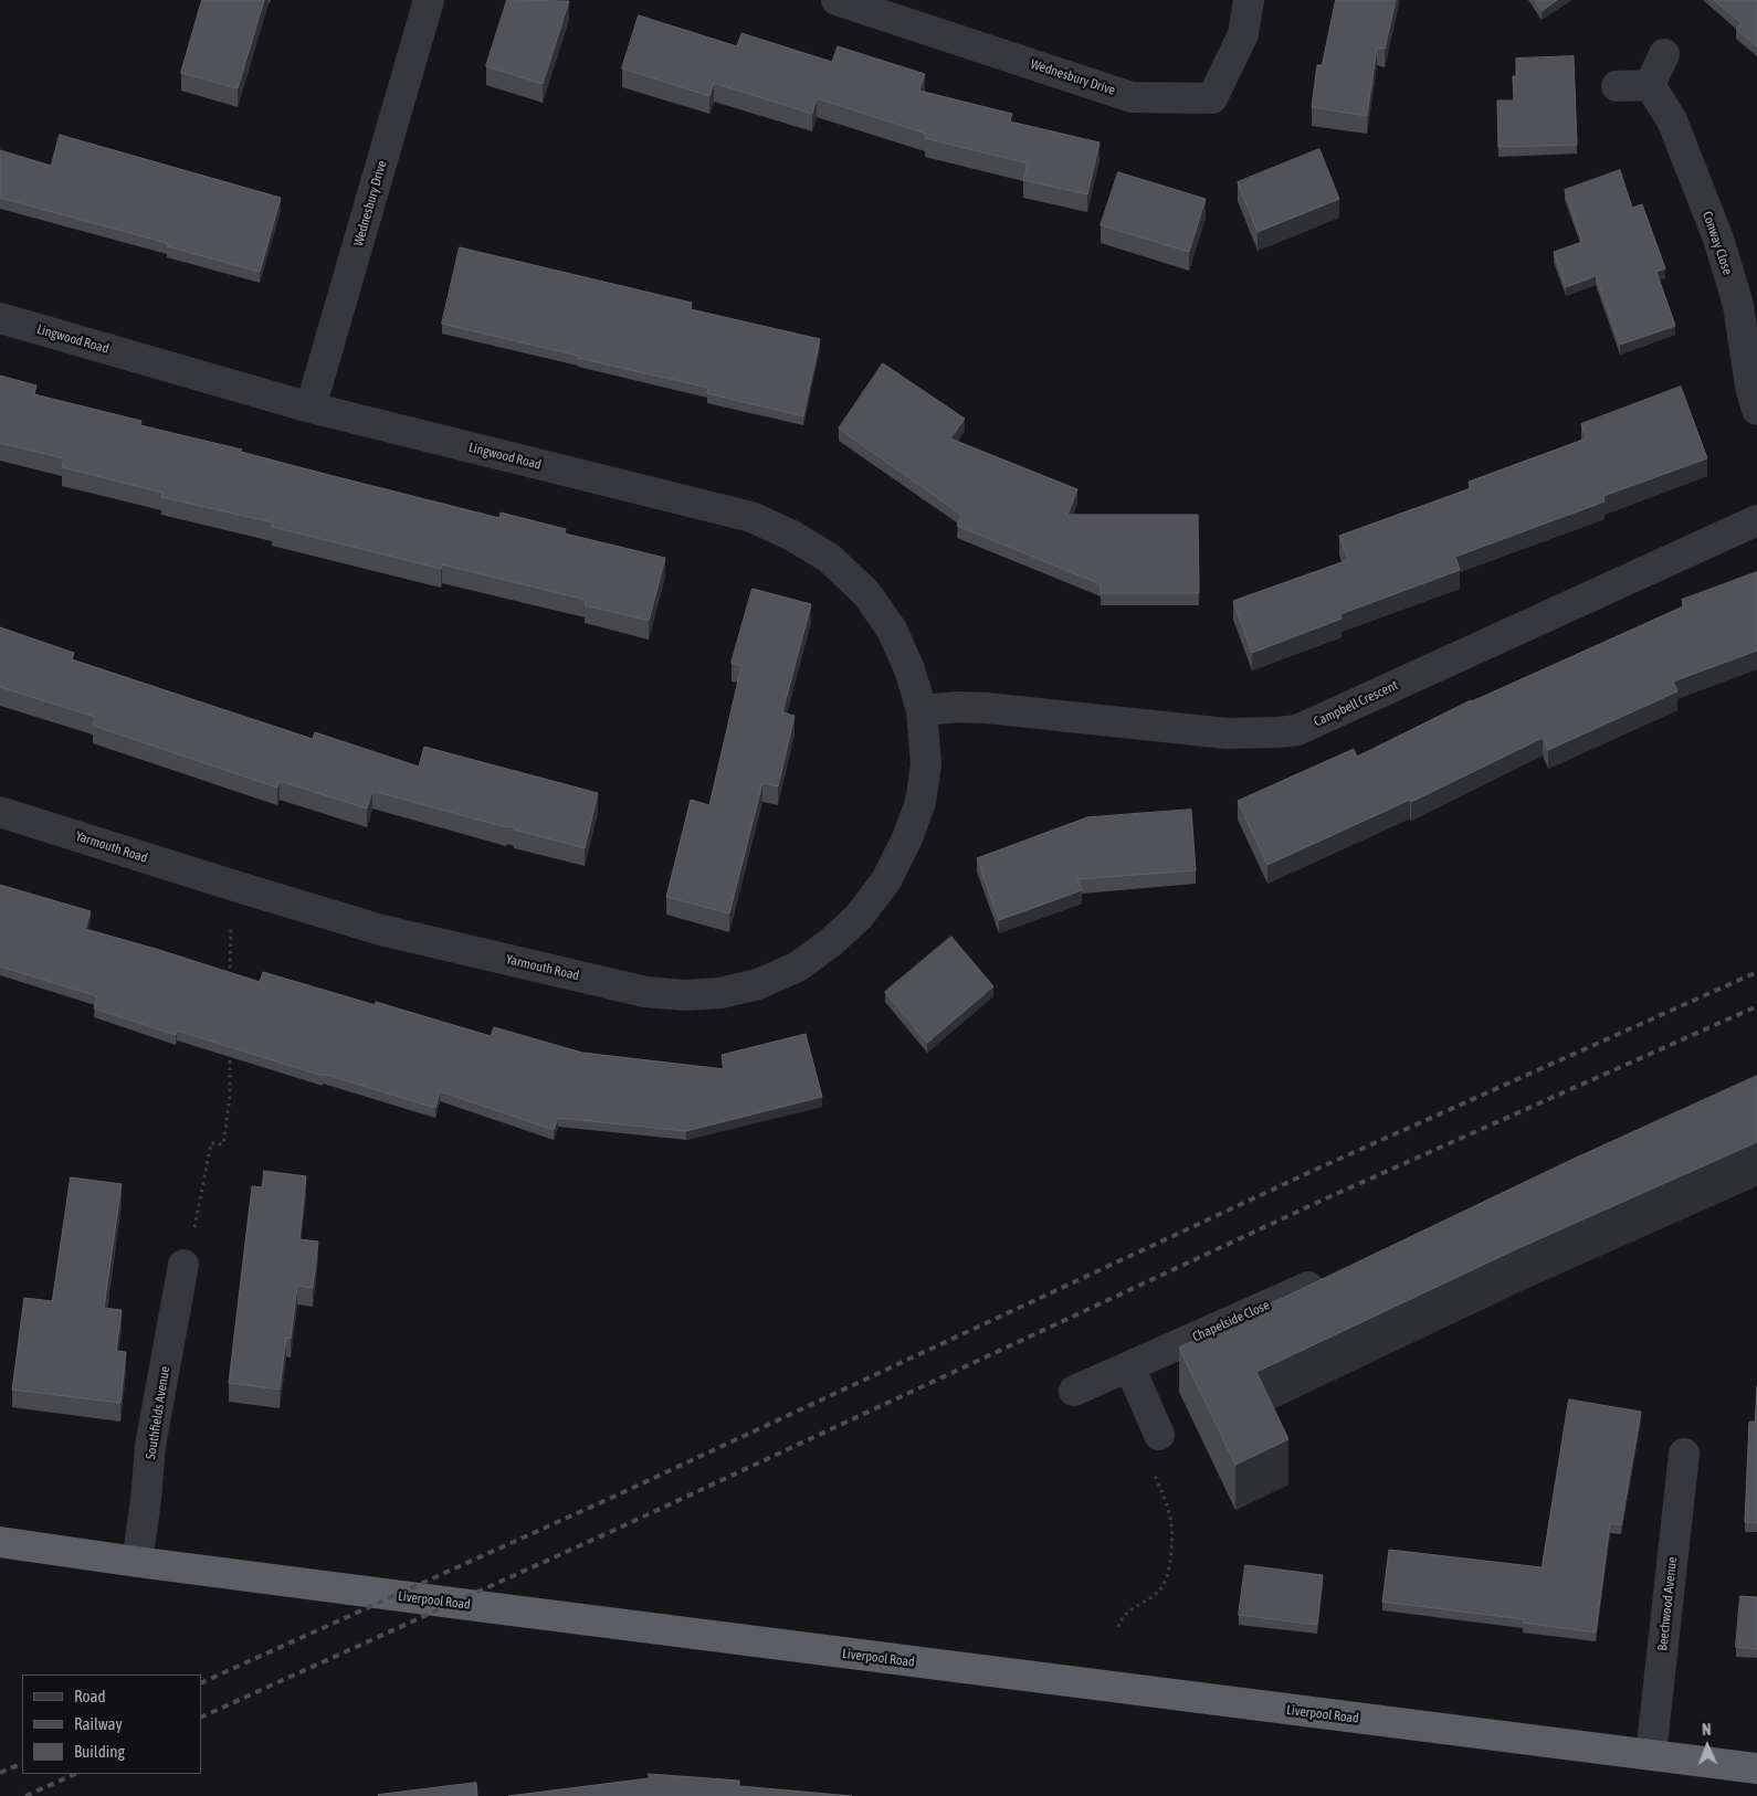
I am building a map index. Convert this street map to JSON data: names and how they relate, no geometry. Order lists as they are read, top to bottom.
{
  "streets": {
    "highway": ["Liverpool Road"],
    "street": [
      "Wednesbury Drive",
      "Conway Close",
      "Lingwood Road",
      "Campbell Crescent",
      "Yarmouth Road",
      "Chapelside Close",
      "Southfields Avenue",
      "Beechwood Avenue"
    ]
  },
  "crossings": [
    ["Wednesbury Drive", "Lingwood Road"],
    ["Lingwood Road", "Campbell Crescent"],
    ["Lingwood Road", "Yarmouth Road"],
    ["Campbell Crescent", "Yarmouth Road"],
    ["Southfields Avenue", "Liverpool Road"],
    ["Liverpool Road", "Beechwood Avenue"]
  ],
  "legend": ["Road", "Railway", "Building"],
  "north": "top"
}
